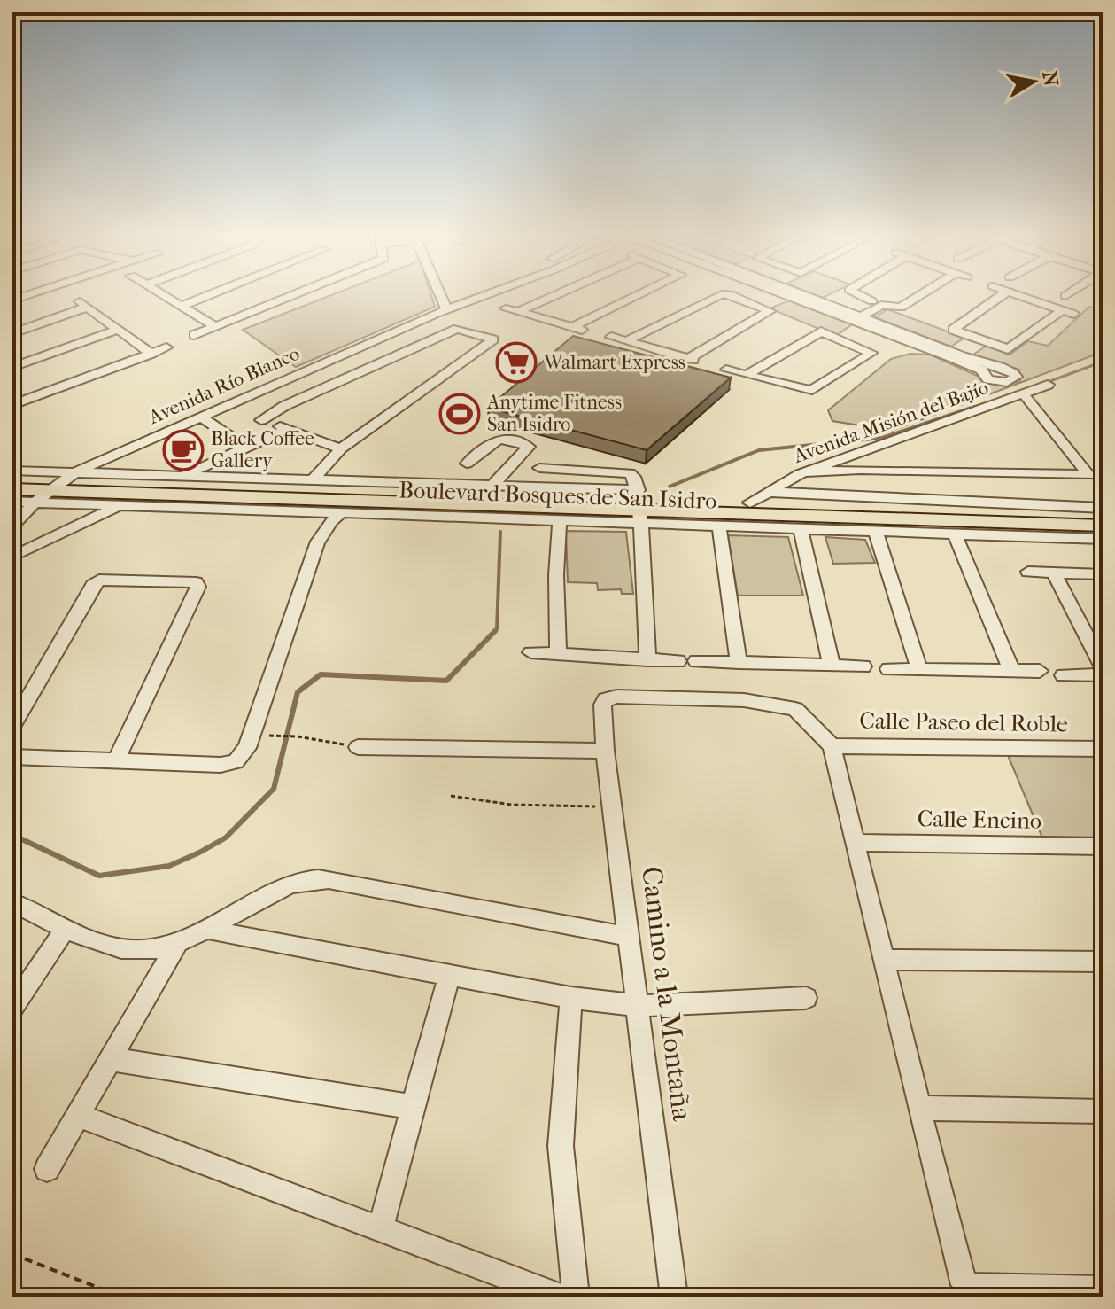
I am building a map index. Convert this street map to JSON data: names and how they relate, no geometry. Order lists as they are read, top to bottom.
{
  "streets": {
    "main road": ["Boulevard Bosques de San Isidro"],
    "street": [
      "Avenida Río Blanco",
      "Avenida Misión del Bajío",
      "Calle Paseo del Roble",
      "Calle Encino",
      "Camino a la Montaña"
    ]
  },
  "crossings": [
    ["Avenida Río Blanco", "Boulevard Bosques de San Isidro"],
    ["Avenida Misión del Bajío", "Boulevard Bosques de San Isidro"],
    ["Calle Paseo del Roble", "Calle Encino"],
    ["Calle Paseo del Roble", "Camino a la Montaña"]
  ],
  "places": {
    "supermarket": ["Walmart Express"],
    "sports": ["Anytime Fitness San Isidro"],
    "cafe": ["Black Coffee Gallery"]
  },
  "north": "right"
}
